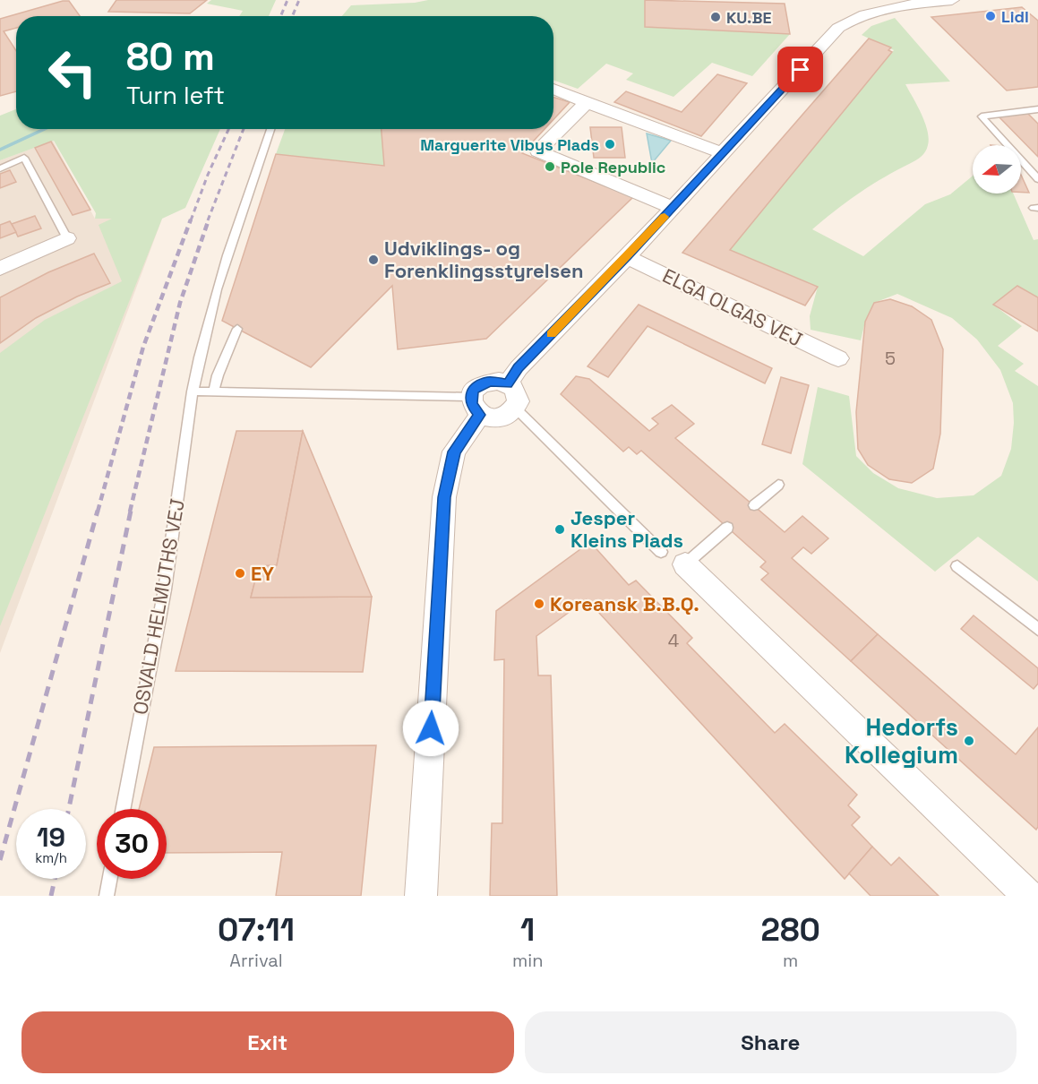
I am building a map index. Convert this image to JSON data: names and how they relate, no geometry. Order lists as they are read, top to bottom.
{
  "streets": {
    "street": ["ELGA OLGAS VEJ"],
    "lane": ["OSVALD HELMUTHS VEJ"]
  },
  "places": [
    "Lidl",
    "KU.BE",
    "Marguerite Vibys Plads",
    "Pole Republic",
    "Udviklings- og Forenklingsstyrelsen",
    "Jesper Kleins Plads",
    "EY",
    "Koreansk B.B.Q.",
    "Hedorfs Kollegium"
  ],
  "house_numbers": ["5", "4"],
  "north": "left",
  "page": {
    "turn": ["80 m", "Turn left"],
    "speed": "19 km/h",
    "limit": "30",
    "eta": [
      "07:11",
      "Arrival",
      "1",
      "min",
      "280",
      "m"
    ],
    "buttons": ["Exit", "Share"]
  }
}
